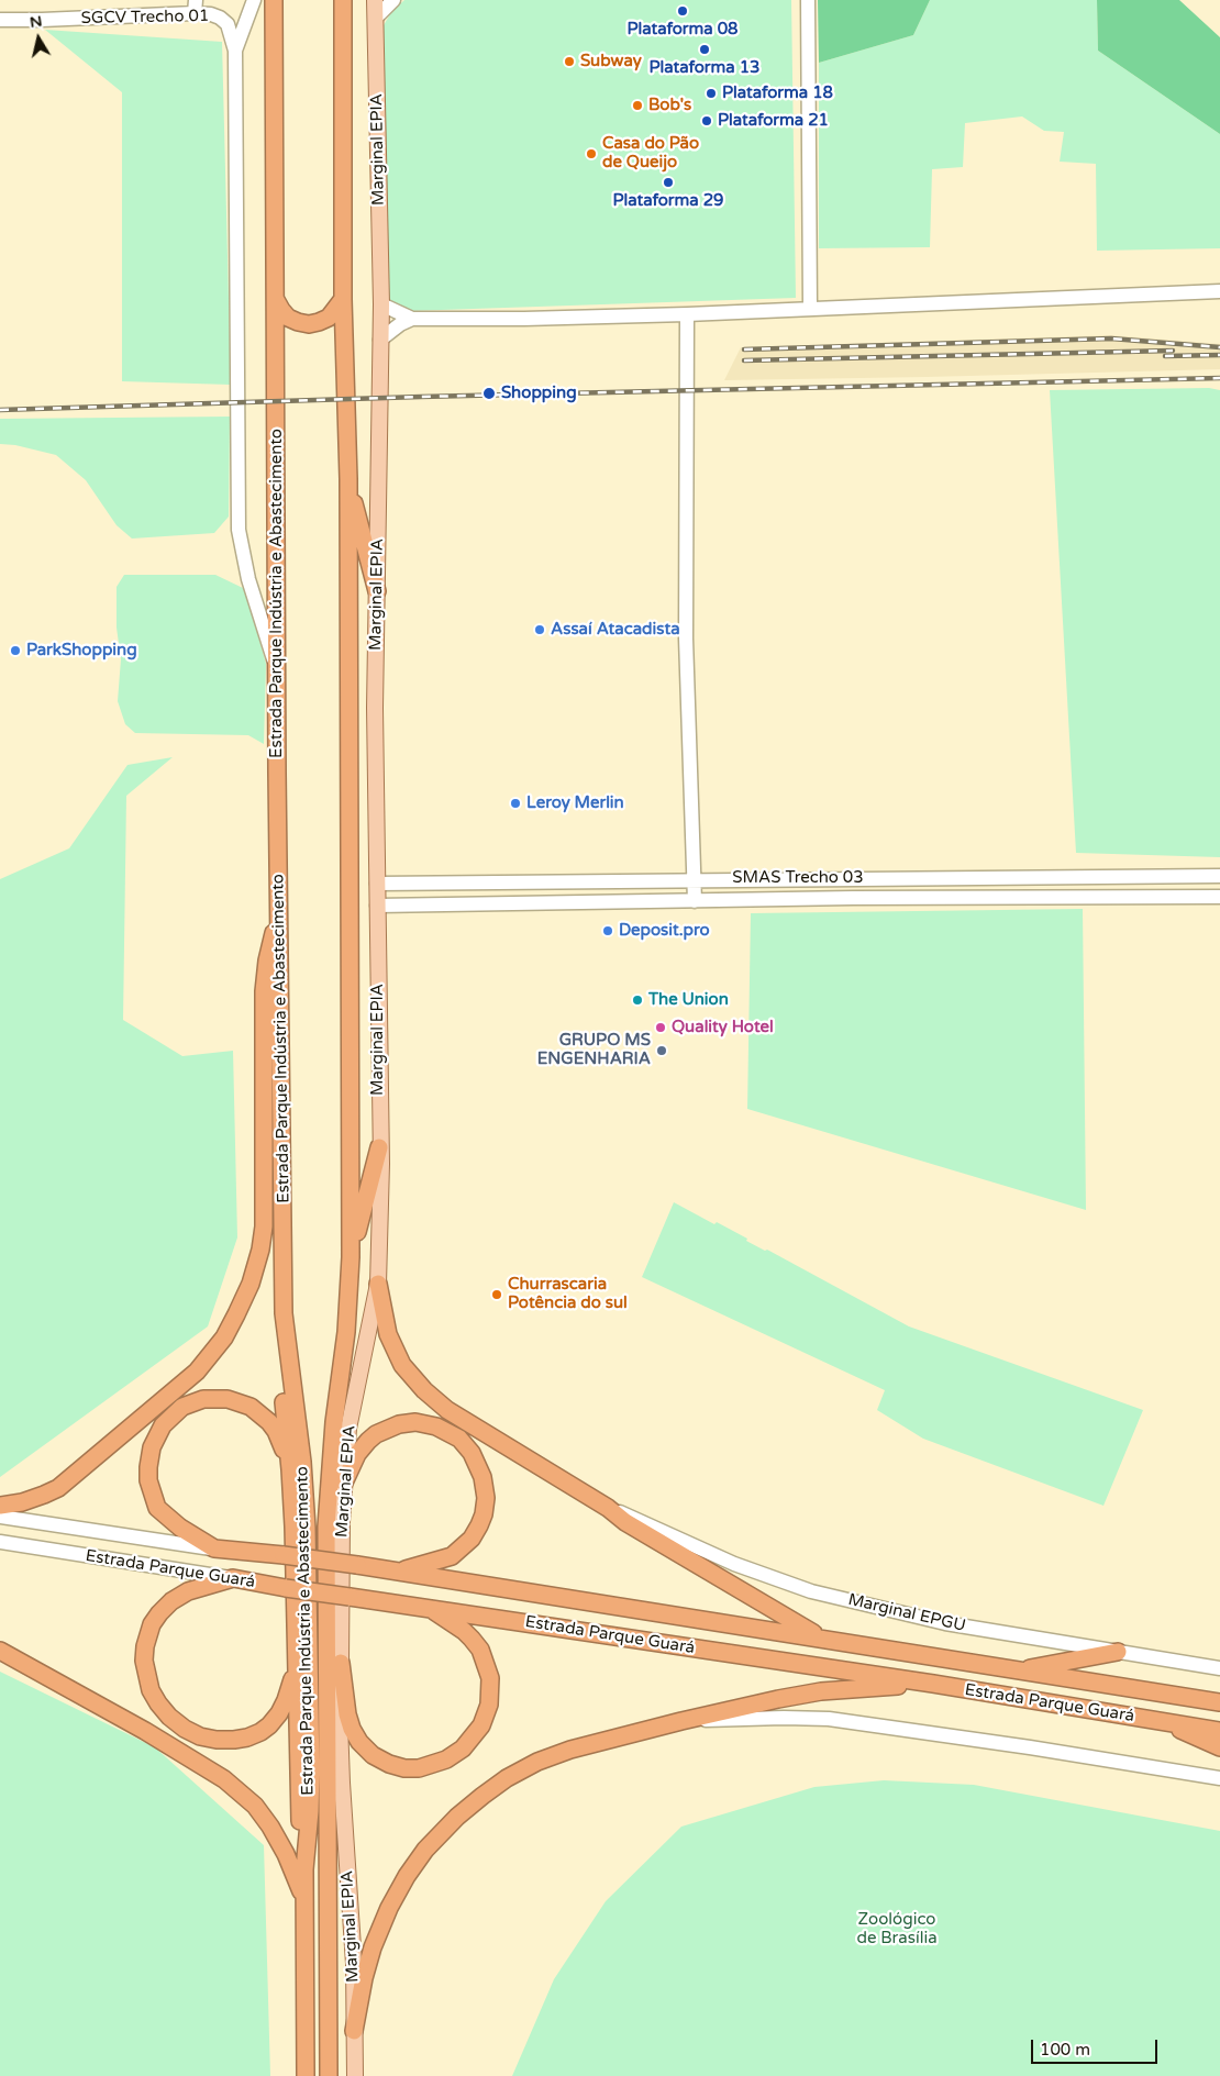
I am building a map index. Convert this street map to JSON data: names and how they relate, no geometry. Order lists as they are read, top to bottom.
{
  "streets": {
    "highway": ["Estrada Parque Indústria e Abastecimento", "Estrada Parque Guará"],
    "main road": ["Marginal EPIA"],
    "street": ["SGCV Trecho 01", "SMAS Trecho 03", "Marginal EPGU"]
  },
  "crossings": [
    ["Marginal EPIA", "SMAS Trecho 03"]
  ],
  "parks": ["Zoológico de Brasília"],
  "places": [
    "Plataforma 08",
    "Plataforma 13",
    "Subway",
    "Plataforma 18",
    "Bob's",
    "Plataforma 21",
    "Casa do Pão de Queijo",
    "Plataforma 29",
    "Shopping",
    "Assaí Atacadista",
    "ParkShopping",
    "Leroy Merlin",
    "Deposit.pro",
    "The Union",
    "Quality Hotel",
    "GRUPO MS ENGENHARIA",
    "Churrascaria Potência do sul"
  ],
  "scale_bar": "100 m",
  "north": "top"
}
